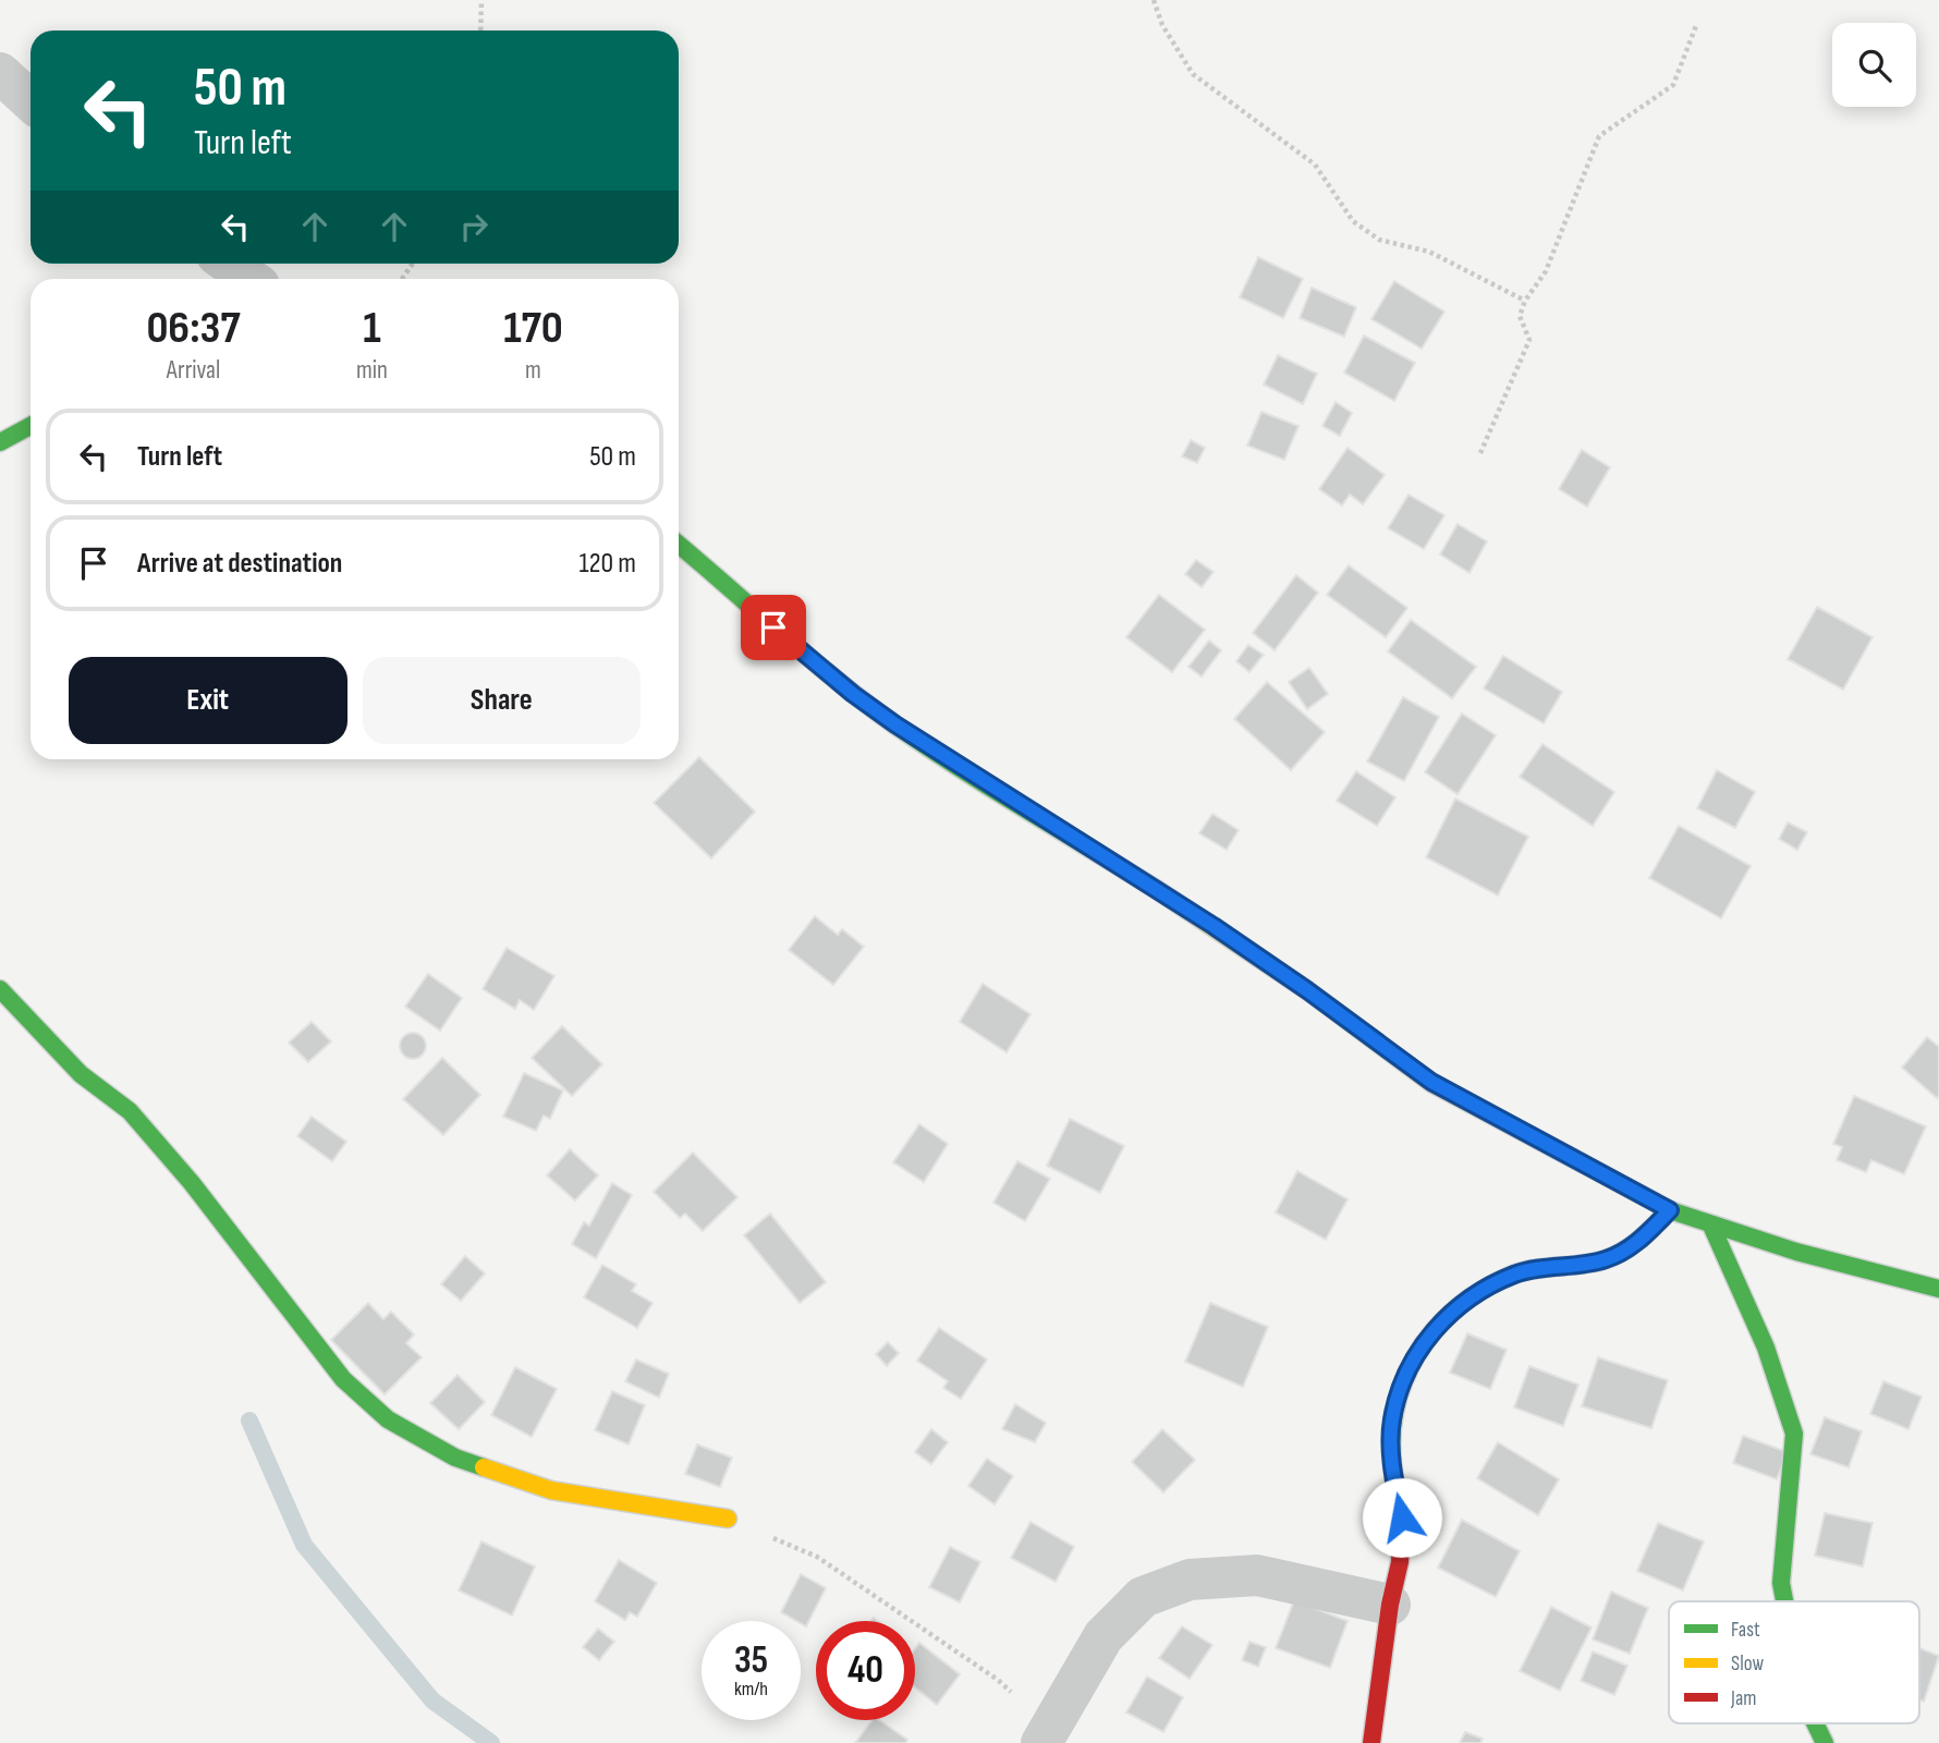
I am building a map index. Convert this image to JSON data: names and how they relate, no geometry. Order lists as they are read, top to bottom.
{
  "legend": ["Fast", "Slow", "Jam"],
  "page": {
    "turn": ["50 m", "Turn left"],
    "eta": [
      "06:37",
      "Arrival",
      "1",
      "min",
      "170",
      "m"
    ],
    "list": [
      {
        "name": "Turn left",
        "value": "50 m"
      },
      {
        "name": "Arrive at destination",
        "value": "120 m"
      }
    ],
    "buttons": ["Exit", "Share"],
    "speed": "35 km/h",
    "limit": "40"
  }
}
